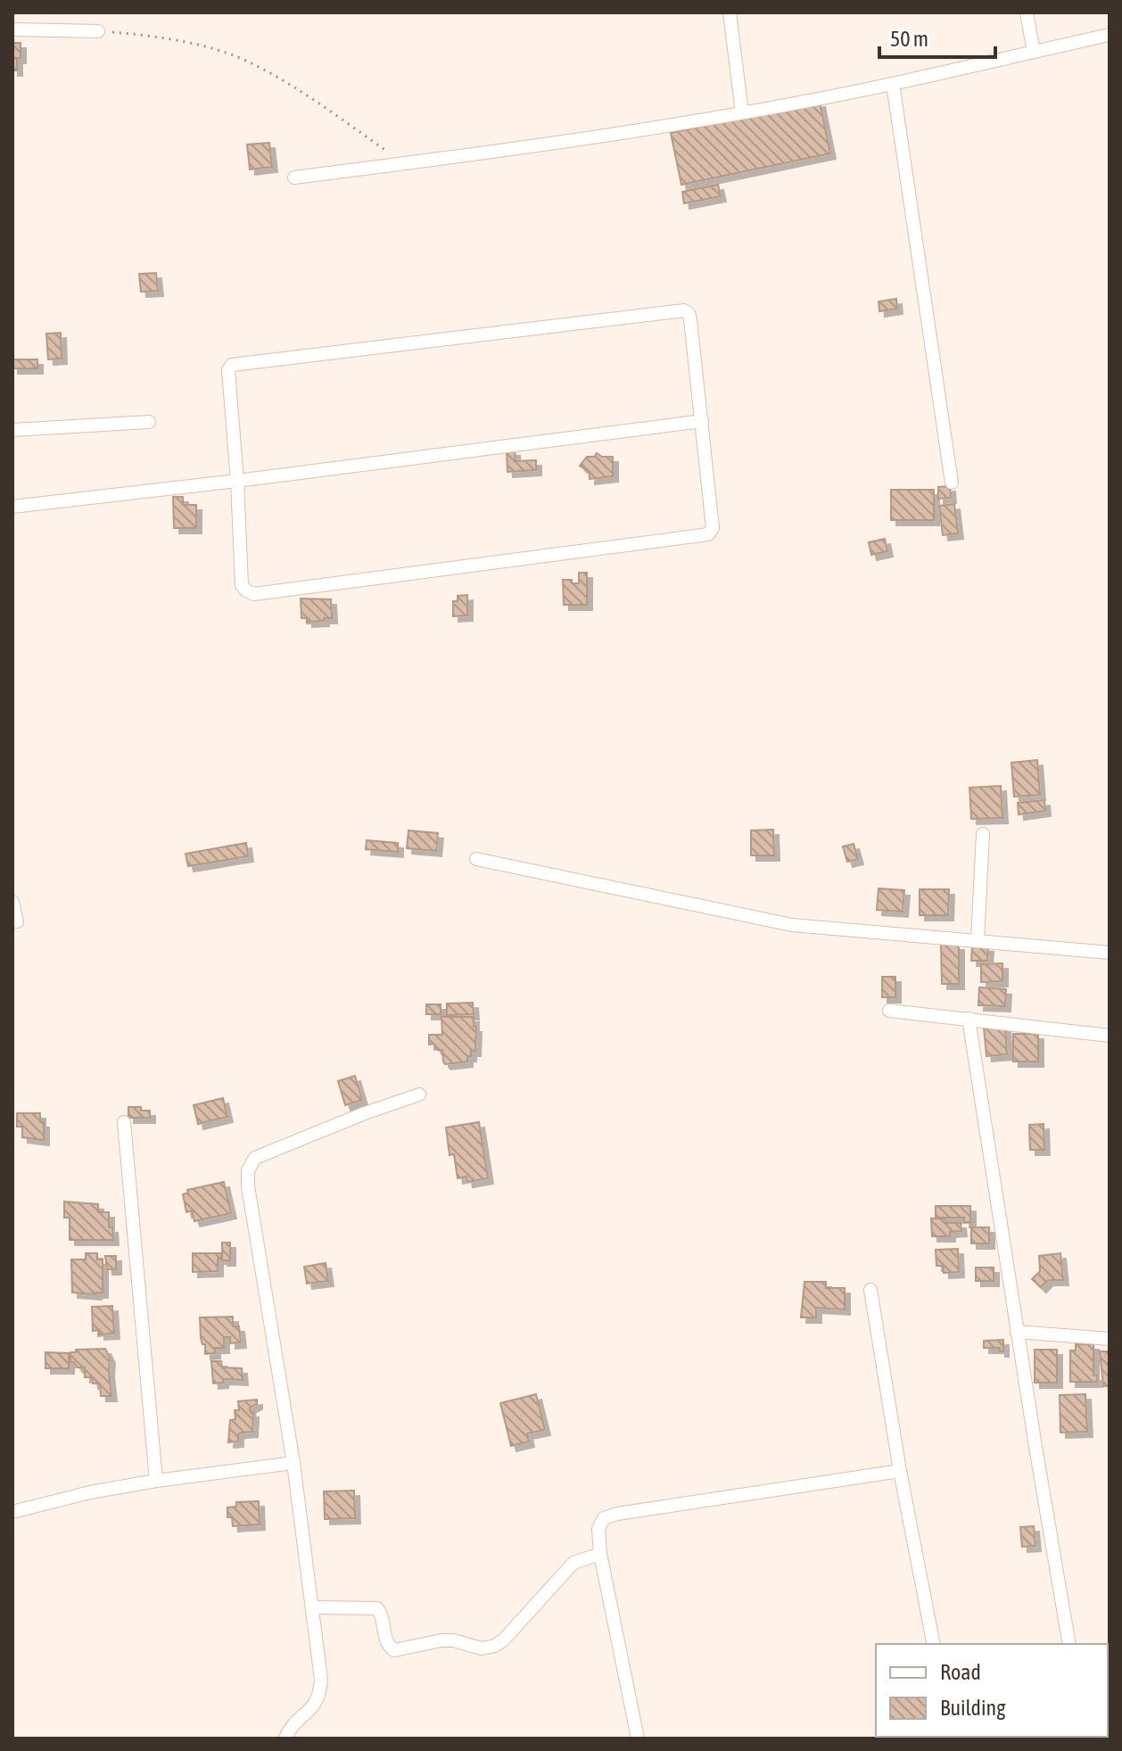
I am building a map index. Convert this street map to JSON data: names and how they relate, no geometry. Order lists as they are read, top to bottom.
{
  "legend": ["Road", "Building"],
  "scale_bar": "50 m"
}
